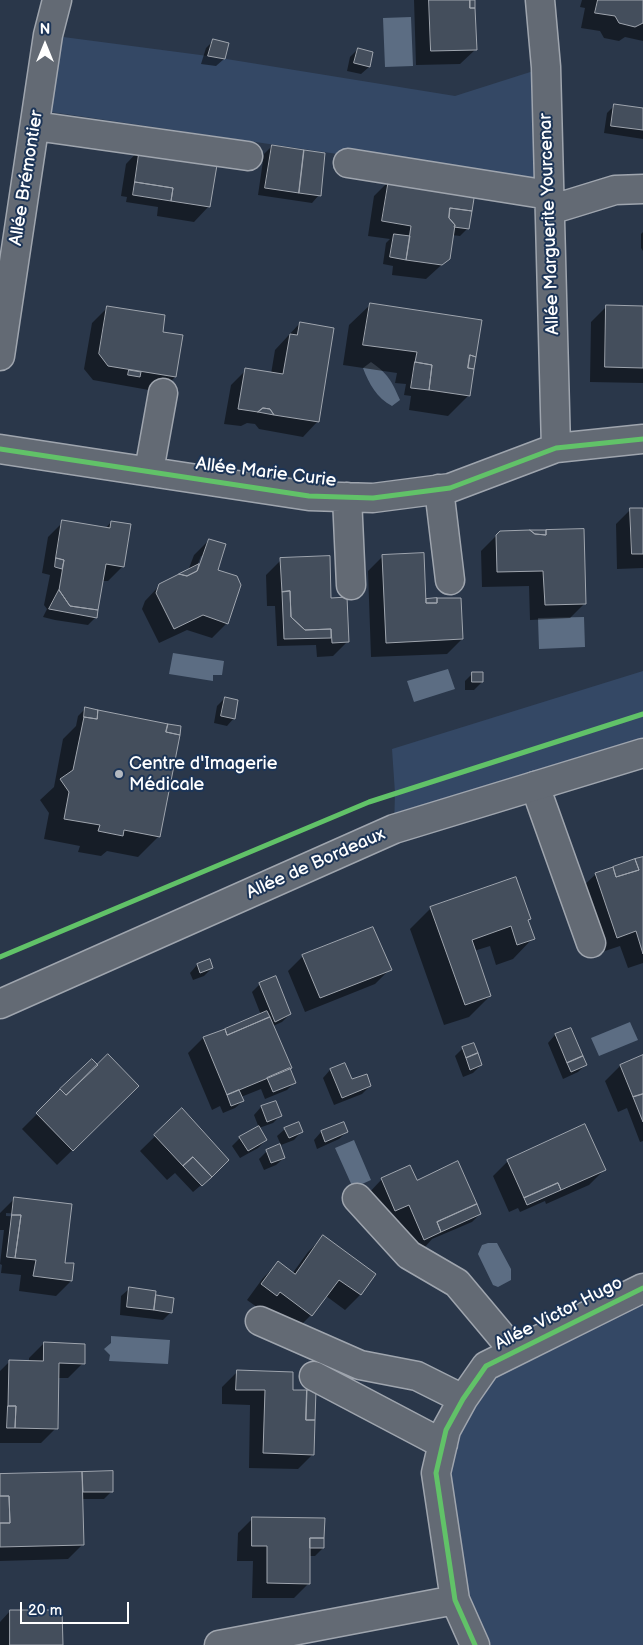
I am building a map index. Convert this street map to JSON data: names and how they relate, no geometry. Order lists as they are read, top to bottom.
{
  "streets": {
    "street": [
      "Allée Brémontier",
      "Allée Marguerite Yourcenar",
      "Allée Marie Curie",
      "Allée de Bordeaux",
      "Allée Victor Hugo"
    ]
  },
  "crossings": [
    ["Allée Marguerite Yourcenar", "Allée Marie Curie"]
  ],
  "places": ["Centre d'Imagerie Médicale"],
  "scale_bar": "20 m",
  "north": "top"
}
